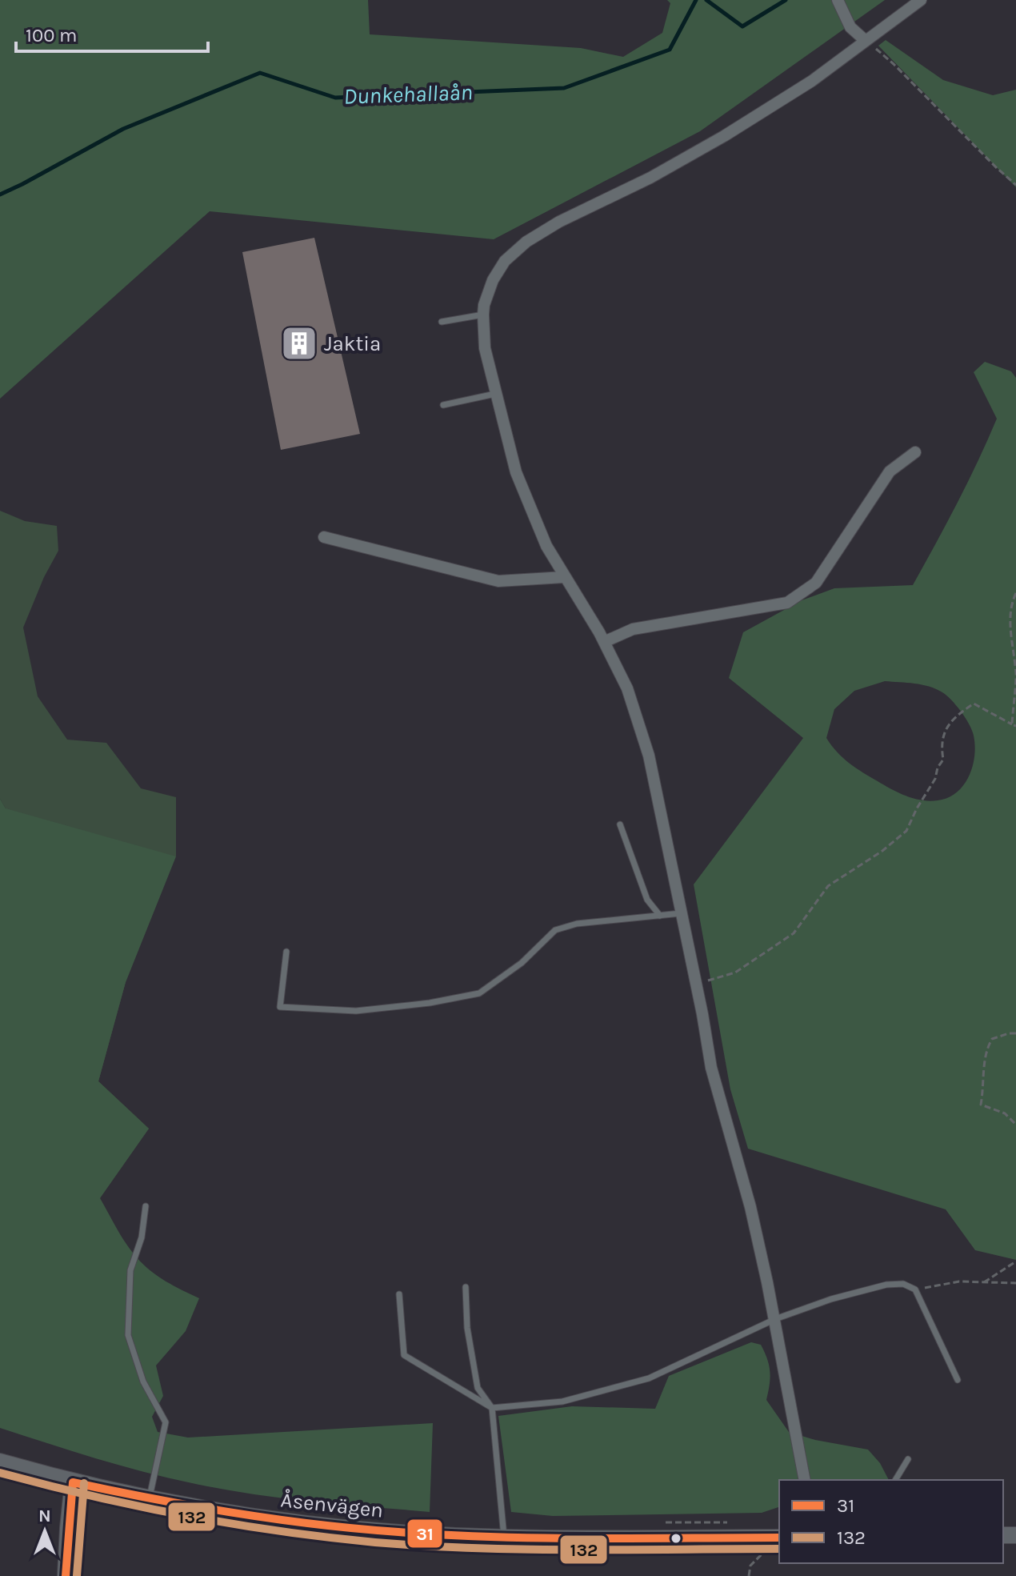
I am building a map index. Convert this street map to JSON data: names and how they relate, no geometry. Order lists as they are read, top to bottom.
{
  "streets": {
    "street": ["Åsenvägen"]
  },
  "water": ["Dunkehallaån"],
  "places": {
    "building": ["Jaktia"]
  },
  "lines": ["transit line 132", "transit line 31"],
  "legend": ["31", "132"],
  "scale_bar": "100 m",
  "north": "top"
}
